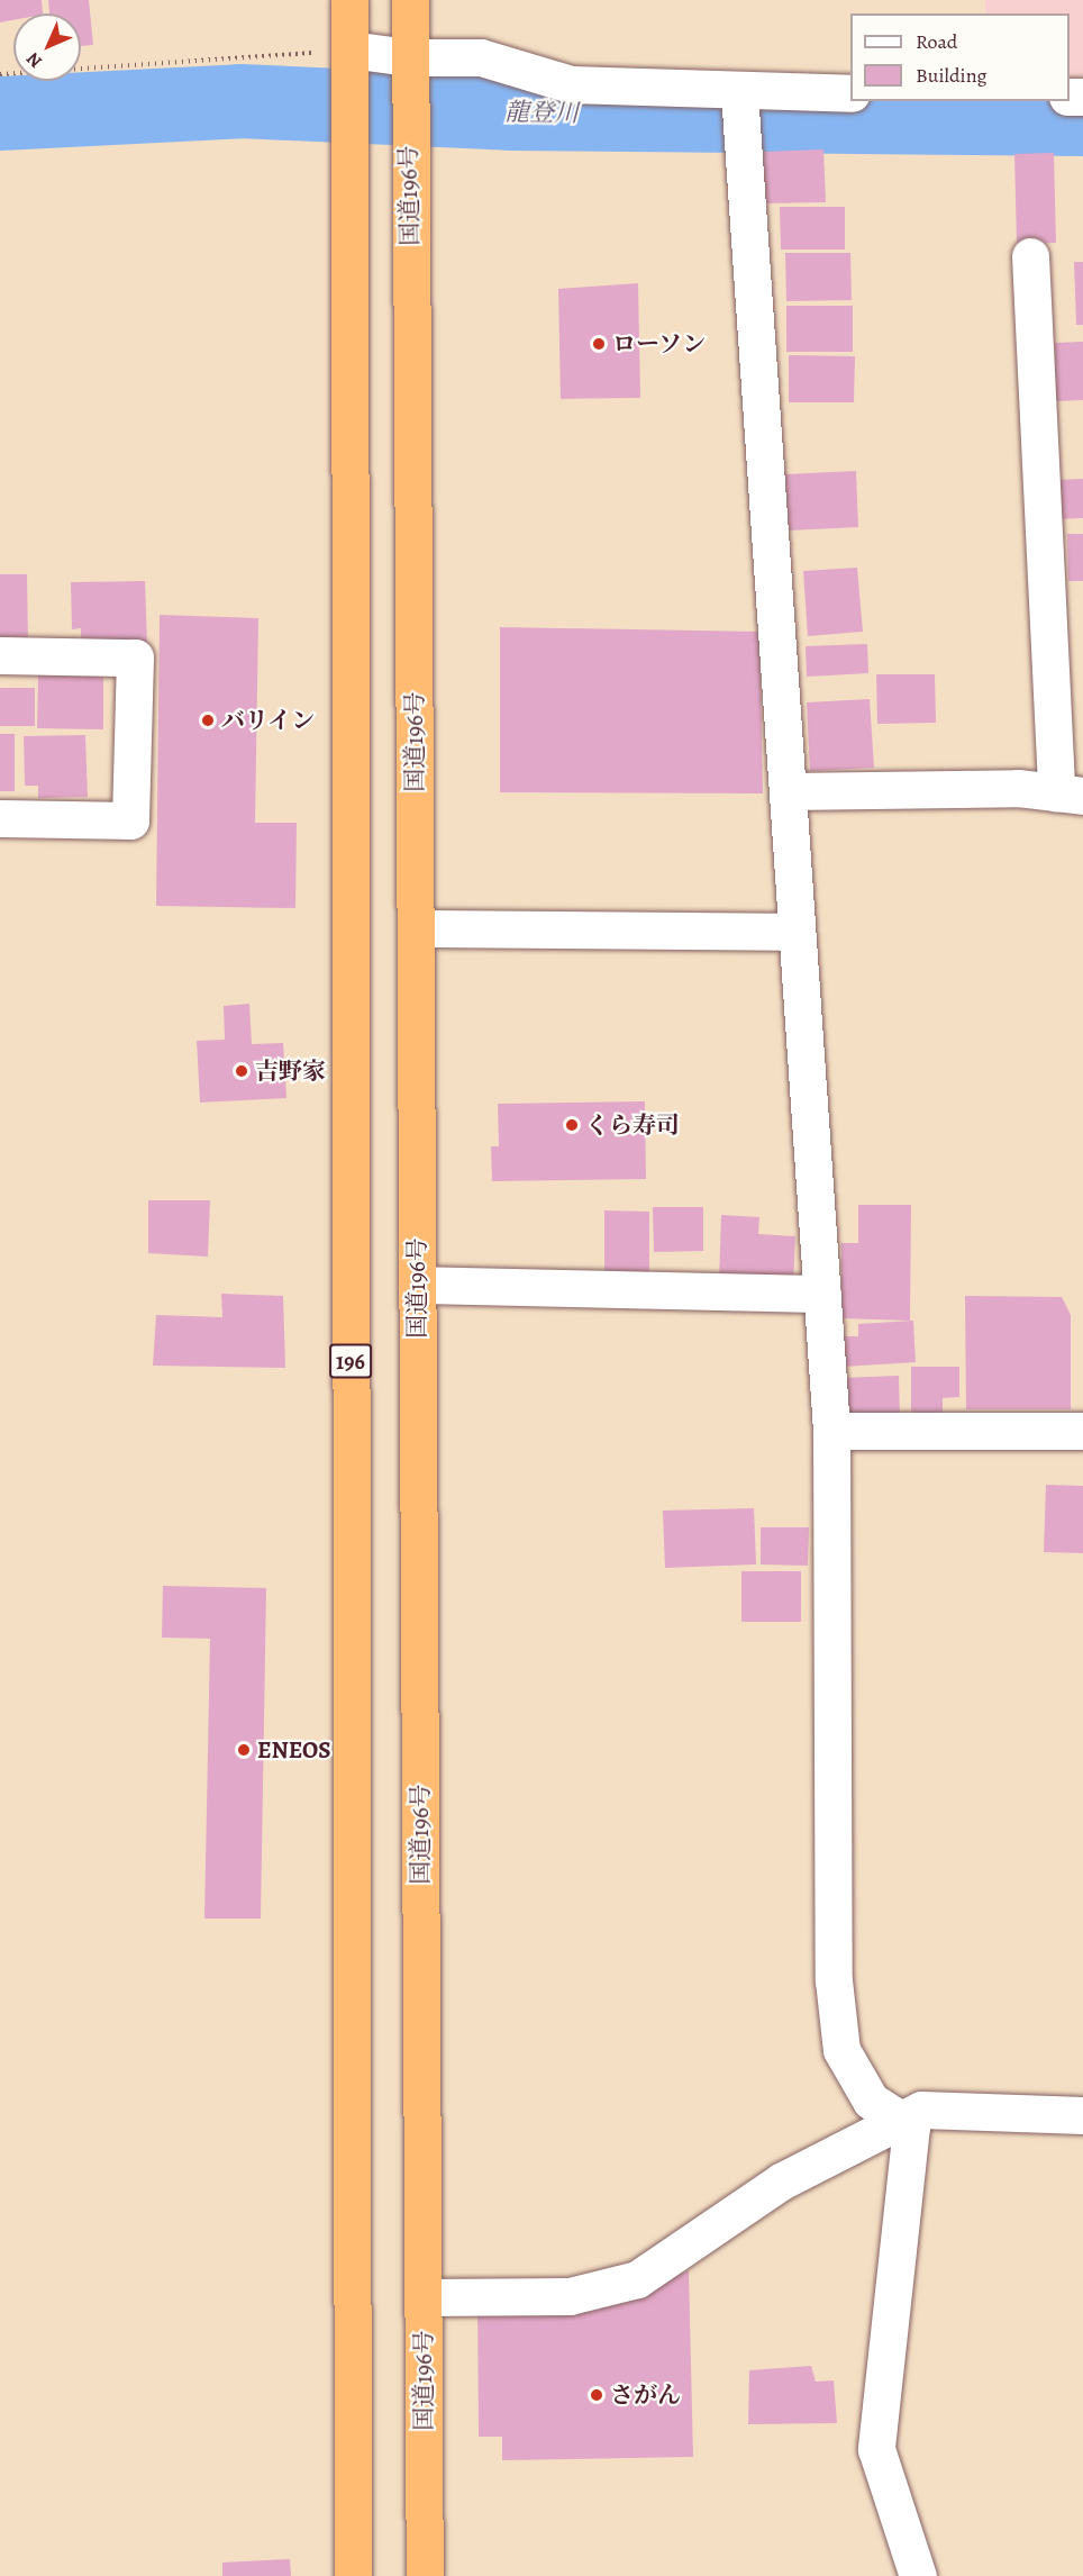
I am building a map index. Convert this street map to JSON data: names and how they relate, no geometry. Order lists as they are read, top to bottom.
{
  "streets": {
    "highway": ["国道196号", "196"]
  },
  "water": ["龍登川"],
  "places": [
    "ローソン",
    "バリイン",
    "吉野家",
    "くら寿司",
    "ENEOS",
    "さがん"
  ],
  "legend": ["Road", "Building"],
  "north": "bottom left"
}
